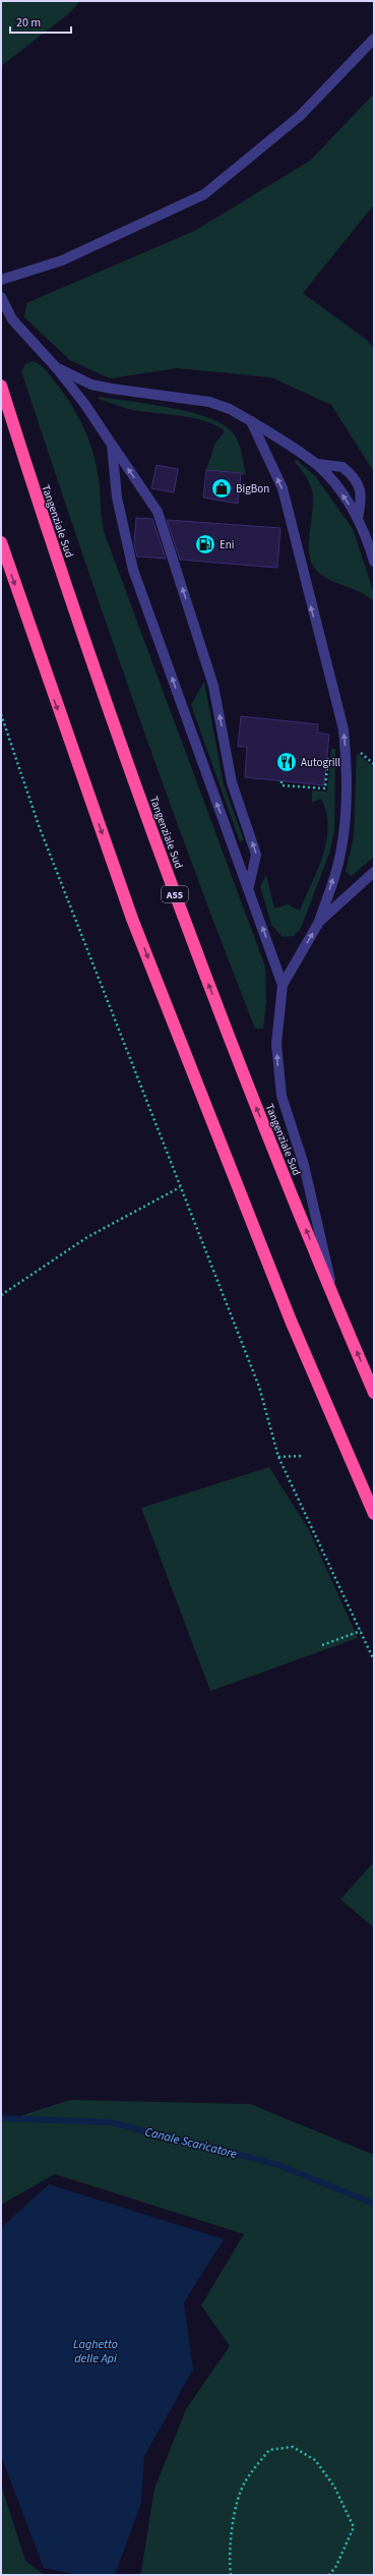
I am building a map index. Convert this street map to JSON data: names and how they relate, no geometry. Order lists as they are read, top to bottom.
{
  "streets": {
    "highway": ["Tangenziale Sud", "A55"]
  },
  "water": ["Canale Scaricatore", "Laghetto delle Api"],
  "places": {
    "shop": ["BigBon"],
    "fuel station": ["Eni"],
    "restaurant": ["Autogrill"]
  },
  "scale_bar": "20 m"
}
